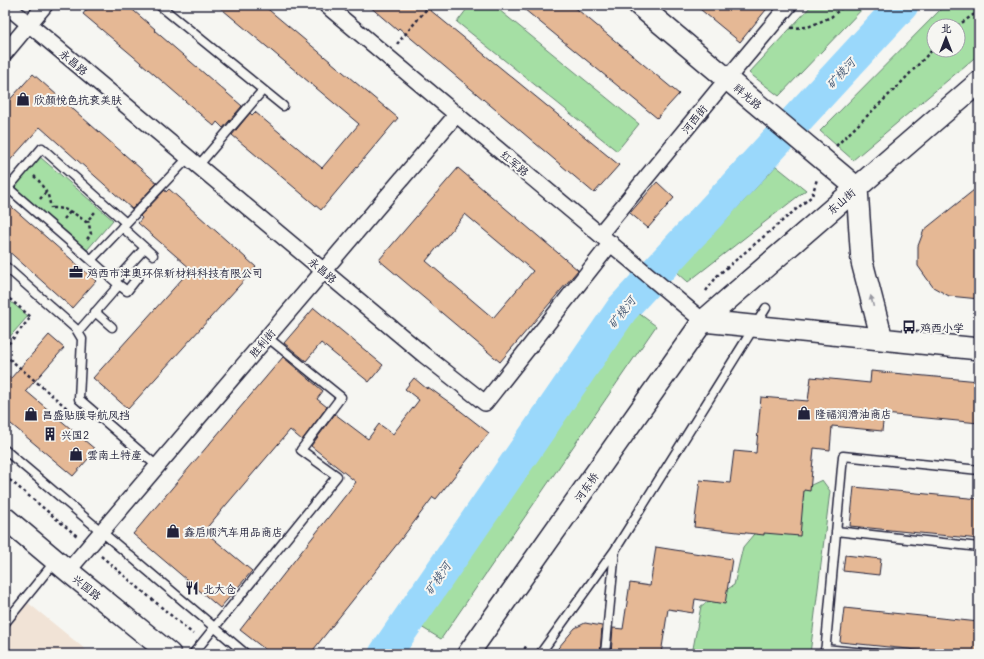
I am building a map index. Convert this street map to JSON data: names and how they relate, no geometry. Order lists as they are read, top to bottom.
{
  "streets": {
    "main road": [
      "祥光路",
      "东山街",
      "河东桥",
      "兴国路"
    ],
    "street": [
      "永昌路",
      "河西街",
      "红军路",
      "胜利街"
    ]
  },
  "crossings": [
    ["永昌路", "河西街"],
    ["永昌路", "红军路"],
    ["永昌路", "胜利街"],
    ["祥光路", "河西街"],
    ["祥光路", "东山街"],
    ["河西街", "红军路"],
    ["红军路", "东山街"],
    ["红军路", "胜利街"],
    ["红军路", "河东桥"],
    ["东山街", "河东桥"],
    ["胜利街", "兴国路"]
  ],
  "water": ["矿棱河"],
  "places": {
    "shop": [
      "欣颜悦色抗衰美肤",
      "隆福润滑油商店",
      "昌盛贴膜导航风挡",
      "雲南土特產",
      "鑫启顺汽车用品商店"
    ],
    "office": ["鸡西市津奥环保新材料科技有限公司"],
    "bus stop": ["鸡西小学"],
    "building": ["兴国2"],
    "restaurant": ["北大仓"]
  },
  "north": "top"
}
